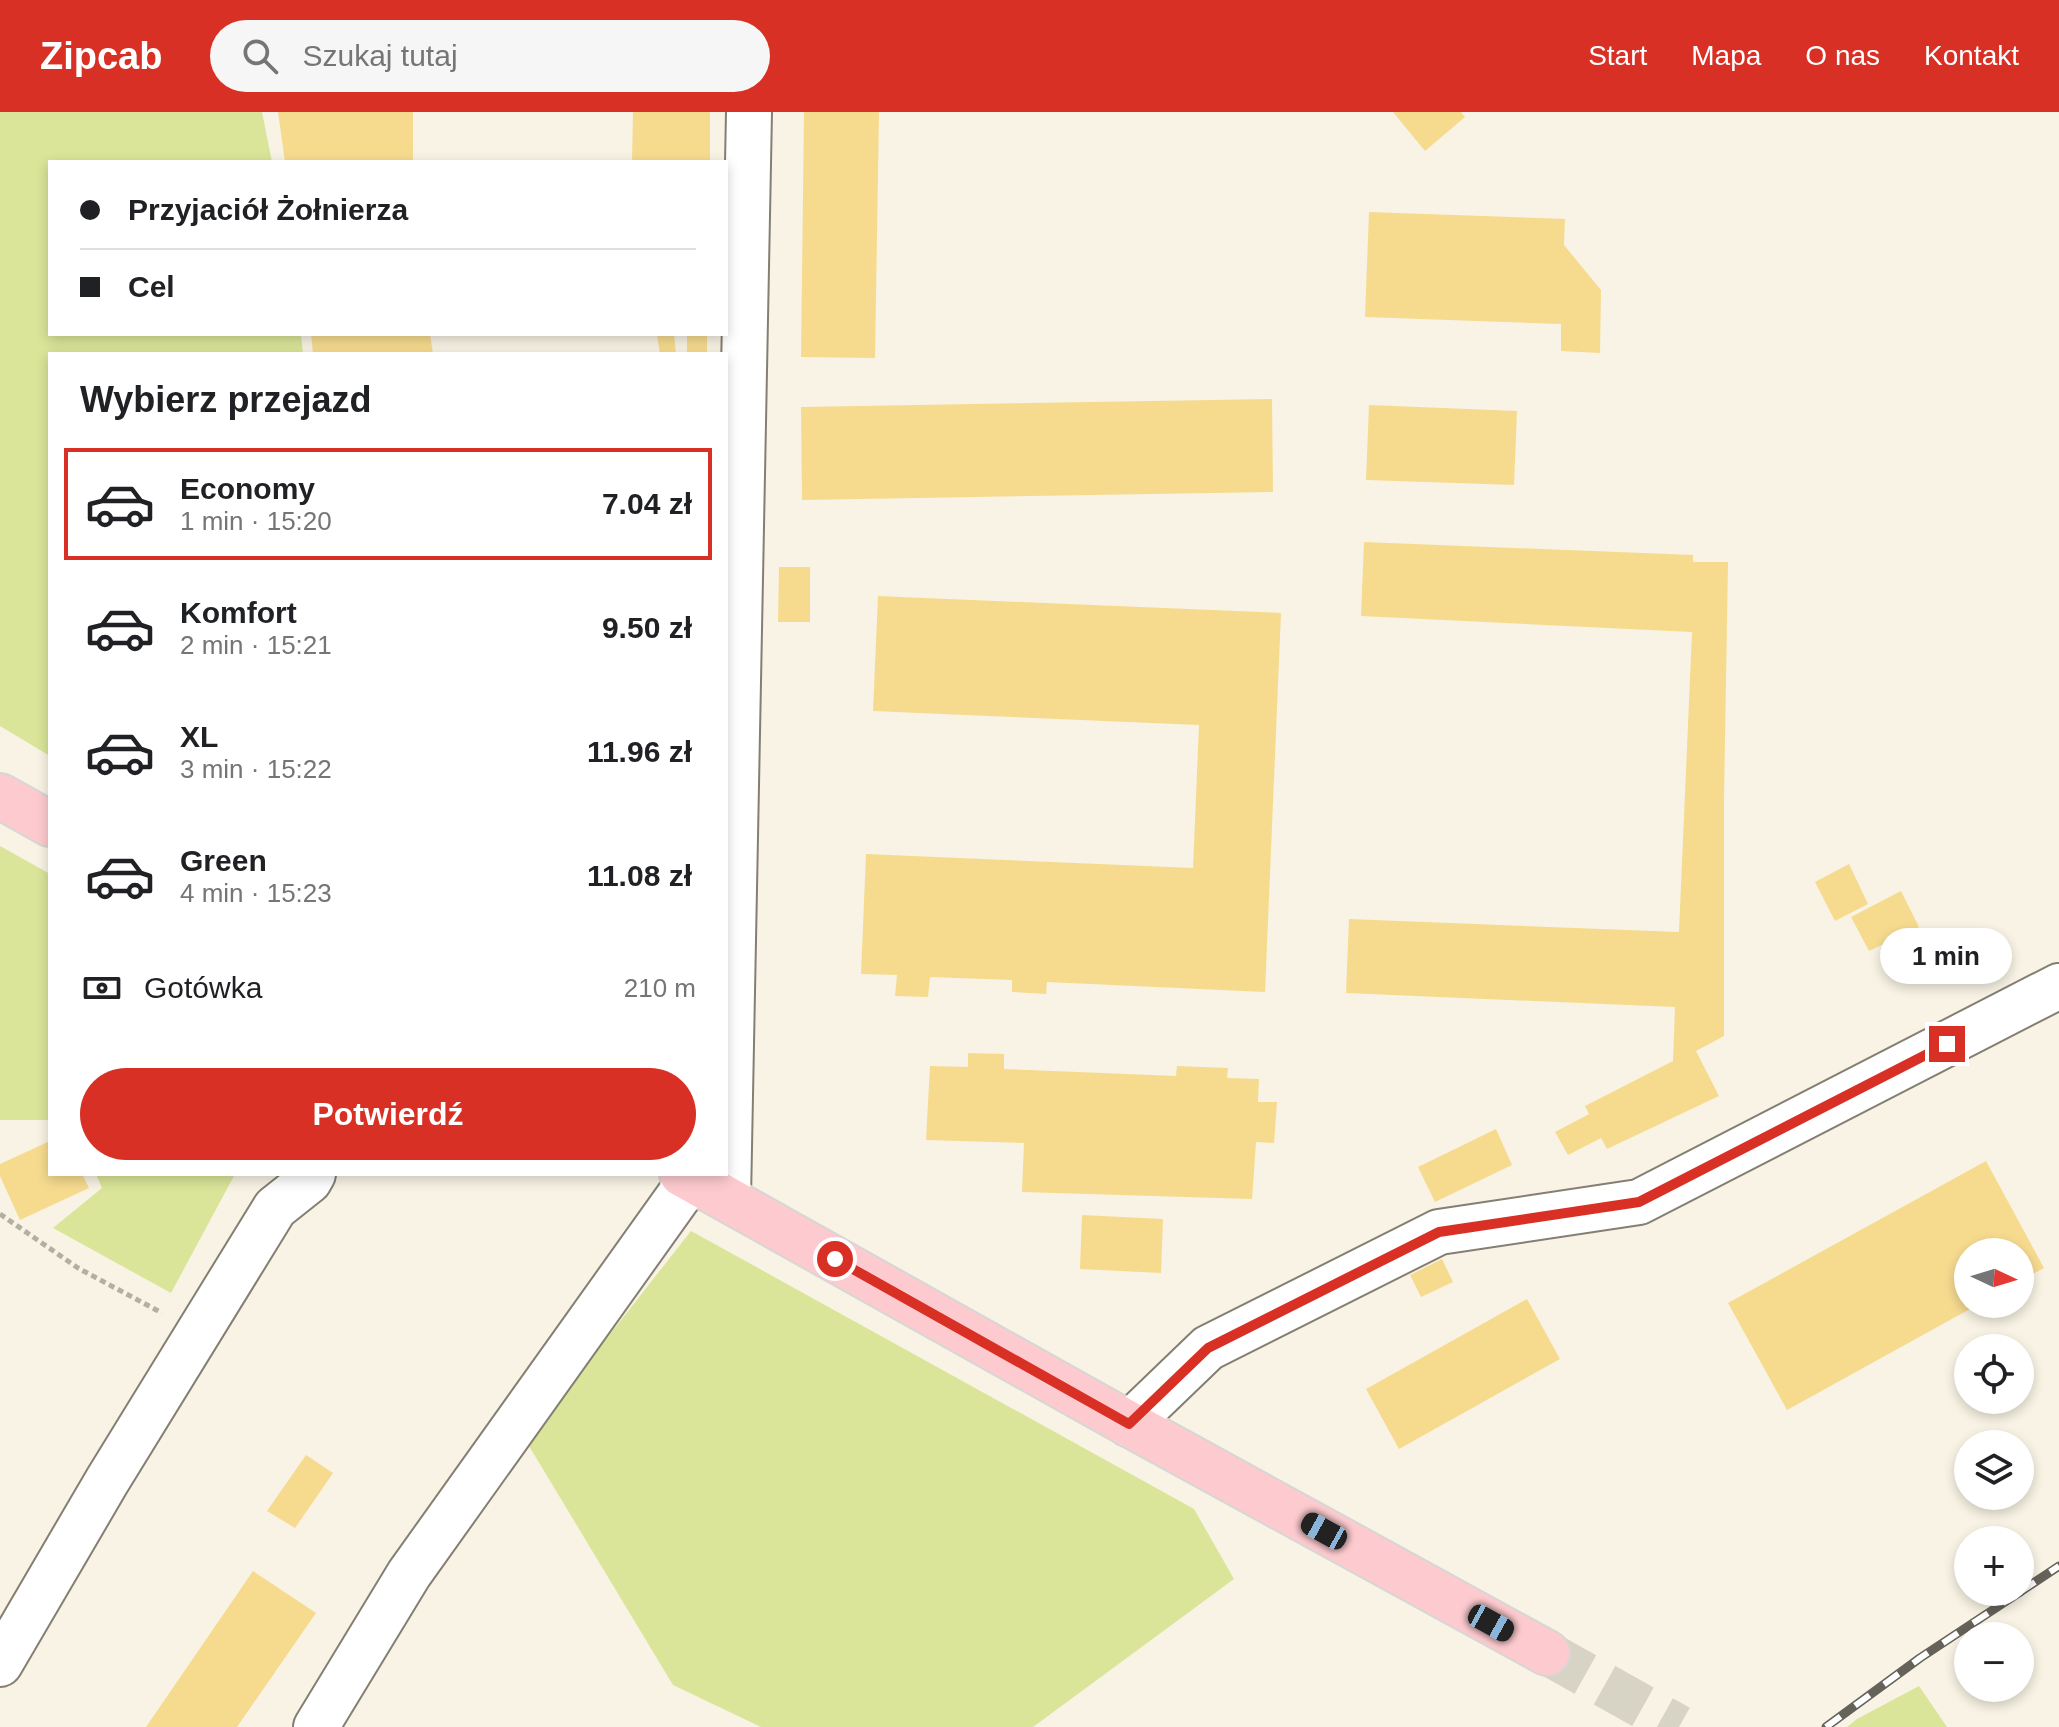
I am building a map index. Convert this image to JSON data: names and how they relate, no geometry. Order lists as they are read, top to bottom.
{
  "north": "right",
  "page": {
    "header": "Zipcab",
    "search": "Szukaj tutaj",
    "nav": [
      "Start",
      "Mapa",
      "O nas",
      "Kontakt"
    ],
    "banner": ["Przyjaciół Żołnierza", "Cel"],
    "heading": "Wybierz przejazd",
    "list": [
      {
        "name": "Economy",
        "note": "1 min · 15:20",
        "value": "7.04 zł"
      },
      {
        "name": "Komfort",
        "note": "2 min · 15:21",
        "value": "9.50 zł"
      },
      {
        "name": "XL",
        "note": "3 min · 15:22",
        "value": "11.96 zł"
      },
      {
        "name": "Green",
        "note": "4 min · 15:23",
        "value": "11.08 zł"
      }
    ],
    "bubble": "1 min",
    "pay": ["Gotówka", "210 m"],
    "buttons": "Potwierdź",
    "map_buttons": ["+", "−"]
  }
}
